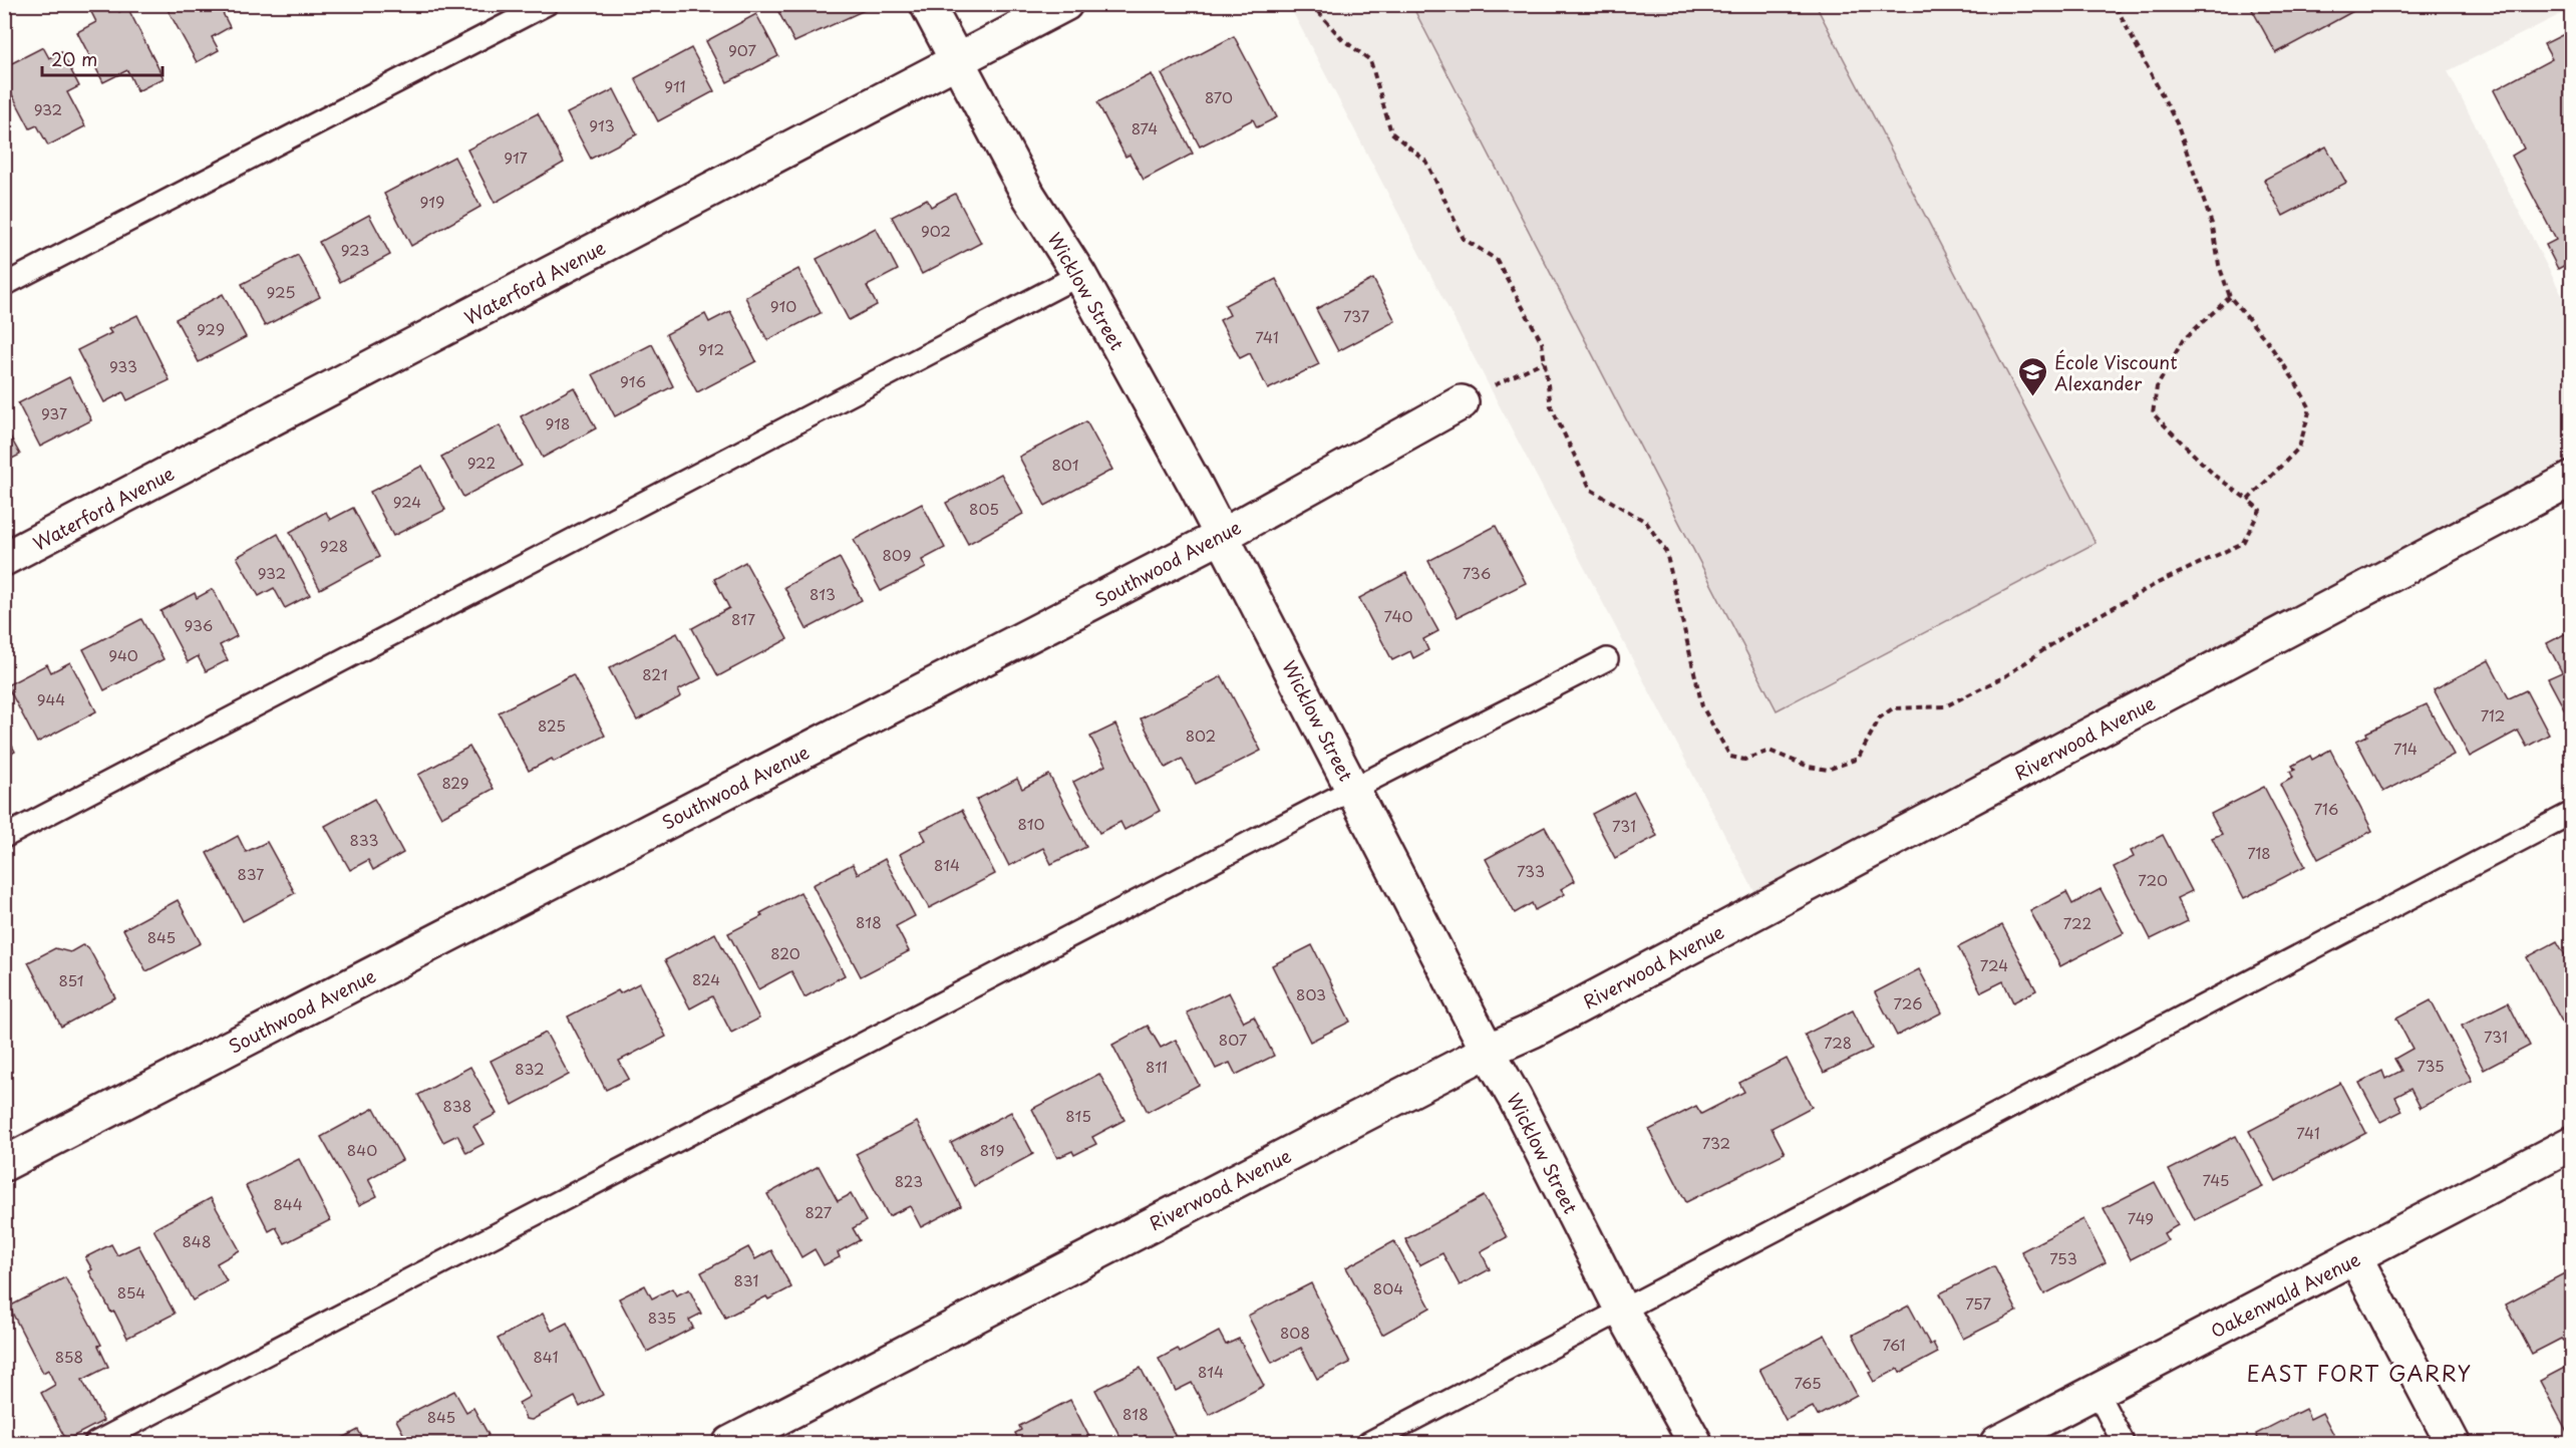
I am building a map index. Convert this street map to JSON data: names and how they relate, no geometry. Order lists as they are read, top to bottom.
{
  "streets": {
    "street": [
      "Waterford Avenue",
      "Wicklow Street",
      "Southwood Avenue",
      "Riverwood Avenue",
      "Oakenwald Avenue"
    ]
  },
  "crossings": [
    ["Waterford Avenue", "Wicklow Street"],
    ["Wicklow Street", "Southwood Avenue"],
    ["Wicklow Street", "Riverwood Avenue"]
  ],
  "districts": ["EAST FORT GARRY"],
  "places": {
    "school or university": ["École Viscount Alexander"]
  },
  "house_numbers": [
    "907",
    "911",
    "870",
    "932",
    "913",
    "874",
    "917",
    "919",
    "902",
    "923",
    "925",
    "910",
    "737",
    "929",
    "741",
    "912",
    "933",
    "916",
    "937",
    "918",
    "922",
    "801",
    "924",
    "805",
    "928",
    "809",
    "932",
    "736",
    "813",
    "740",
    "817",
    "936",
    "940",
    "821",
    "944",
    "712",
    "825",
    "802",
    "714",
    "829",
    "716",
    "810",
    "731",
    "833",
    "718",
    "814",
    "733",
    "837",
    "720",
    "818",
    "722",
    "845",
    "820",
    "724",
    "824",
    "851",
    "803",
    "726",
    "731",
    "807",
    "728",
    "735",
    "811",
    "832",
    "838",
    "815",
    "741",
    "732",
    "840",
    "819",
    "745",
    "823",
    "844",
    "827",
    "749",
    "848",
    "753",
    "831",
    "804",
    "854",
    "757",
    "835",
    "808",
    "761",
    "858",
    "841",
    "814",
    "765",
    "818",
    "845"
  ],
  "scale_bar": "20 m"
}
